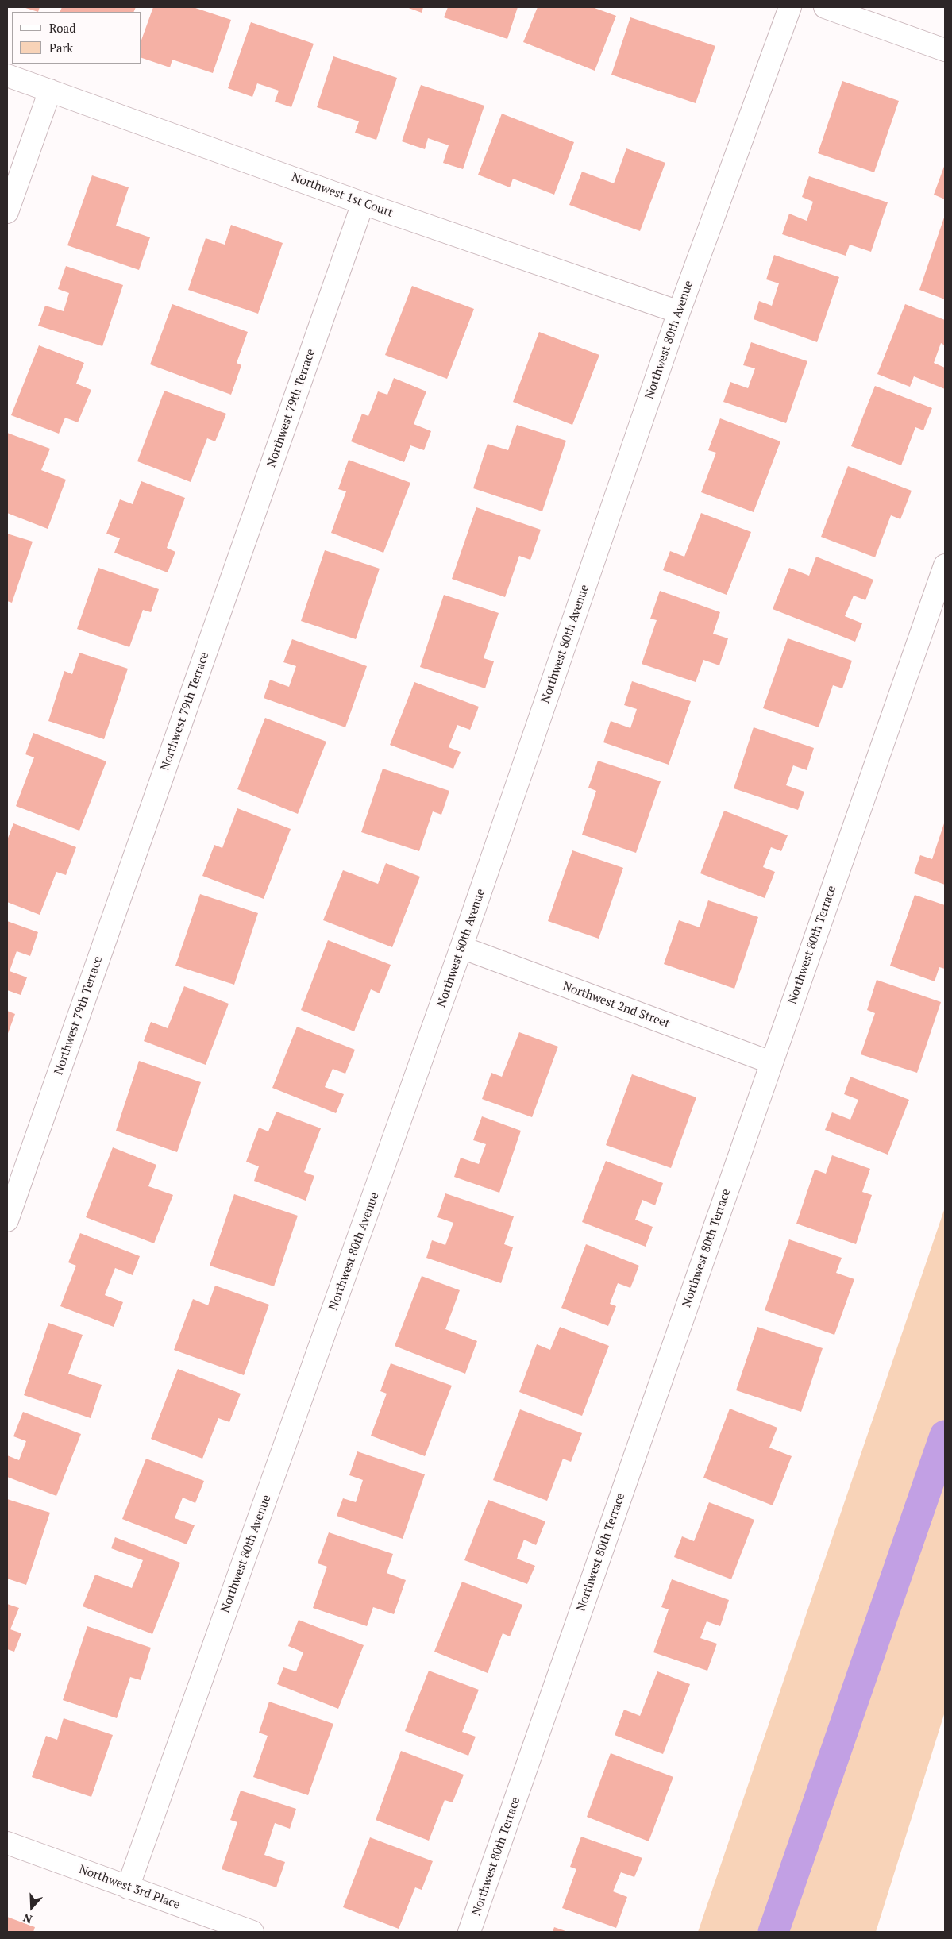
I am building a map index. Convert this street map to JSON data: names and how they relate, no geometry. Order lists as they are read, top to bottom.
{
  "streets": {
    "street": [
      "Northwest 1st Court",
      "Northwest 80th Avenue",
      "Northwest 79th Terrace",
      "Northwest 80th Terrace",
      "Northwest 2nd Street",
      "Northwest 3rd Place"
    ]
  },
  "crossings": [
    ["Northwest 1st Court", "Northwest 80th Avenue"],
    ["Northwest 1st Court", "Northwest 79th Terrace"],
    ["Northwest 80th Avenue", "Northwest 2nd Street"],
    ["Northwest 80th Avenue", "Northwest 3rd Place"],
    ["Northwest 80th Terrace", "Northwest 2nd Street"]
  ],
  "legend": ["Road", "Park"],
  "north": "bottom"
}
